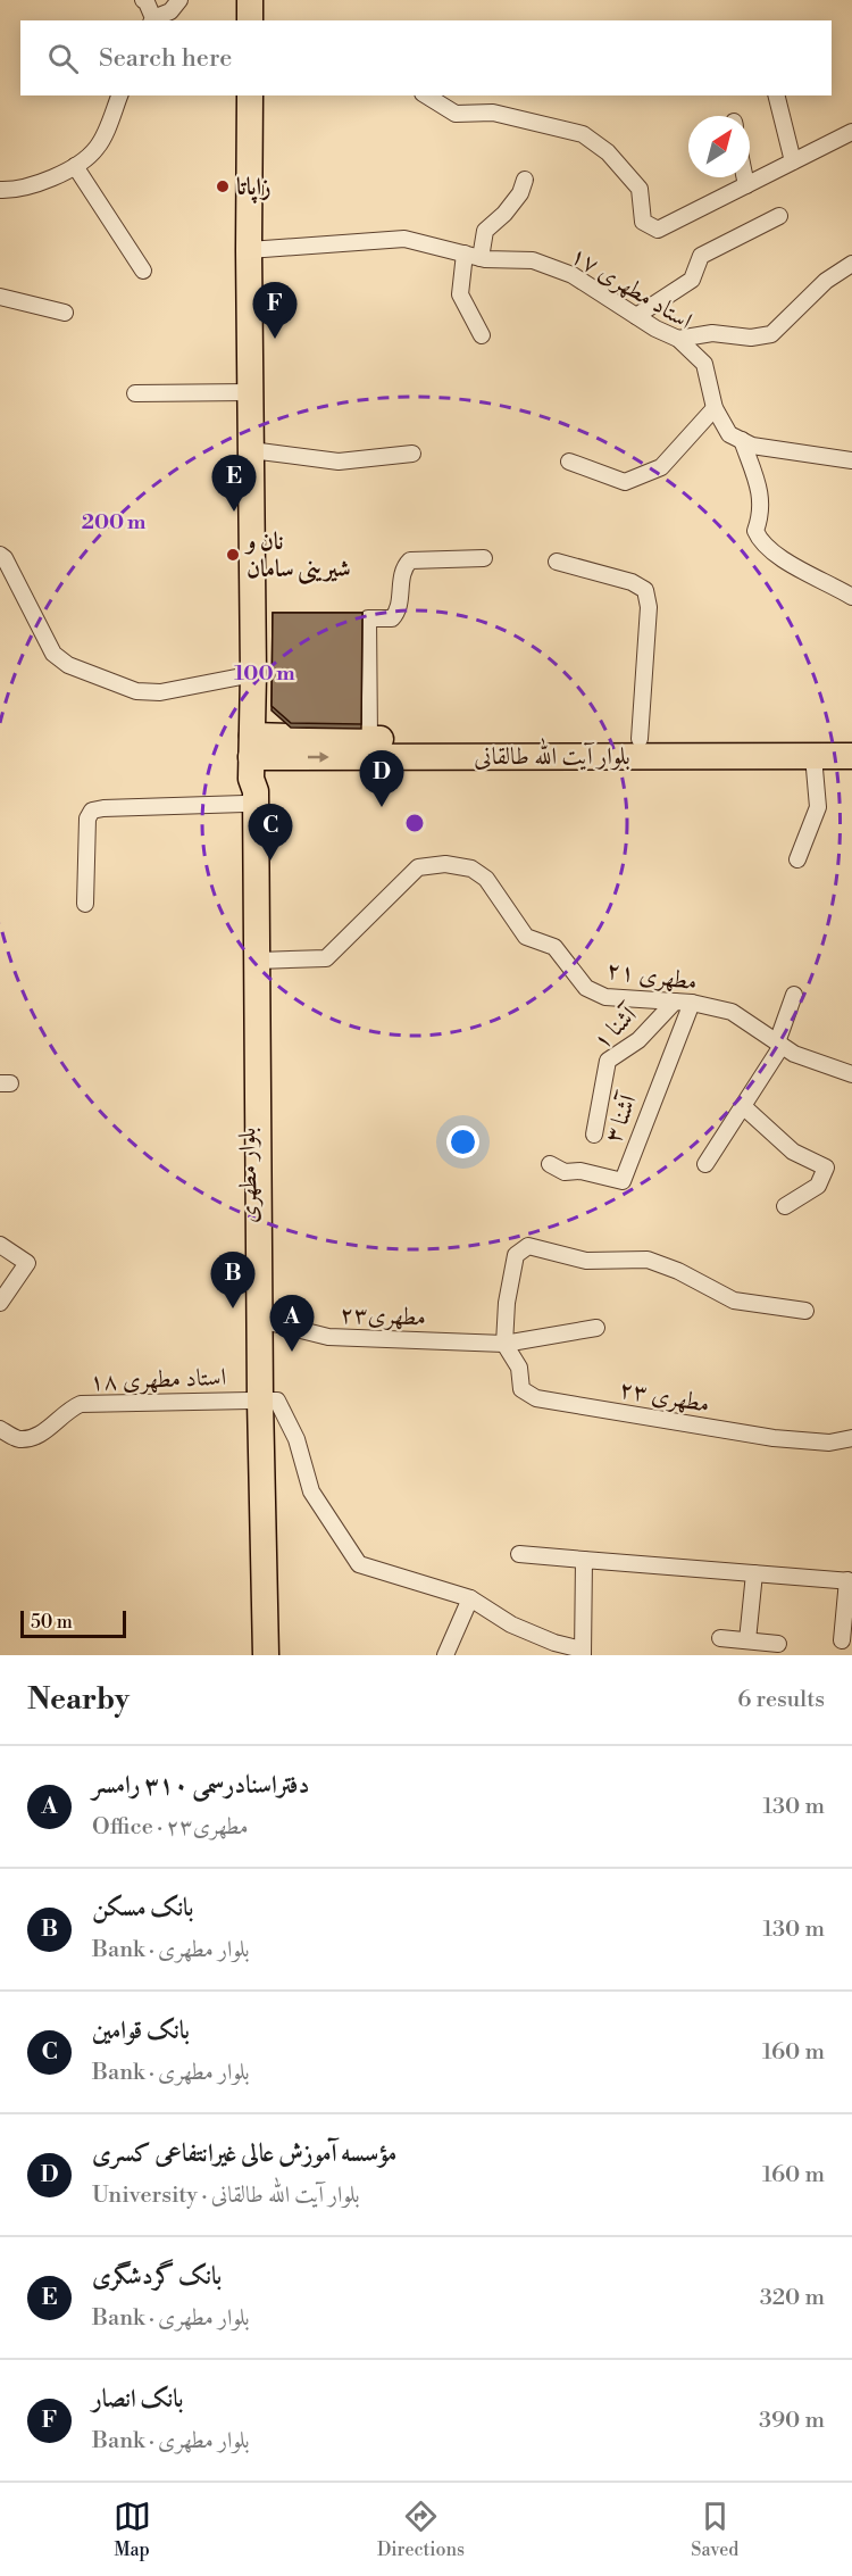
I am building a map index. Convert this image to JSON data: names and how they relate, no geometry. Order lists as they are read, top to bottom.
{
  "streets": {
    "main road": ["بلوار آیت الله طالقانی", "بلوار مطهری"],
    "street": [
      "استاد مطهری ۱۷",
      "مطهری ۲۱",
      "آشنا ۱",
      "آشنا ۳",
      "مطهری۲۳",
      "استاد مطهری ۱۸",
      "مطهری ۲۳"
    ]
  },
  "crossings": [
    ["استاد مطهری ۱۷", "بلوار مطهری"],
    ["بلوار آیت الله طالقانی", "بلوار مطهری"],
    ["مطهری ۲۱", "آشنا ۱"],
    ["مطهری ۲۱", "آشنا ۳"],
    ["مطهری ۲۱", "بلوار مطهری"],
    ["بلوار مطهری", "مطهری۲۳"],
    ["بلوار مطهری", "استاد مطهری ۱۸"],
    ["مطهری۲۳", "مطهری ۲۳"]
  ],
  "places": ["زاپاتا", "نان و شیرینی سامان"],
  "scale_bar": "50 m",
  "north": "top right",
  "page": {
    "search": "Search here",
    "pins": [
      "F",
      "E",
      "D",
      "C",
      "B",
      "A"
    ],
    "scale": "50 m",
    "heading": ["Nearby", "6 results"],
    "list": [
      {
        "mark": "A",
        "name": "دفتراسنادرسمی ۳۱۰ رامسر",
        "note": "Office · مطهری۲۳",
        "value": "130 m"
      },
      {
        "mark": "B",
        "name": "بانک مسکن",
        "note": "Bank · بلوار مطهری",
        "value": "130 m"
      },
      {
        "mark": "C",
        "name": "بانک قوامین",
        "note": "Bank · بلوار مطهری",
        "value": "160 m"
      },
      {
        "mark": "D",
        "name": "مؤسسه آموزش عالی غیرانتفاعی کسری",
        "note": "University · بلوار آیت الله طالقانی",
        "value": "160 m"
      },
      {
        "mark": "E",
        "name": "بانک گردشگری",
        "note": "Bank · بلوار مطهری",
        "value": "320 m"
      },
      {
        "mark": "F",
        "name": "بانک انصار",
        "note": "Bank · بلوار مطهری",
        "value": "390 m"
      }
    ],
    "nav": ["Map", "Directions", "Saved"]
  },
  "rings": ["200 m", "100 m"]
}
